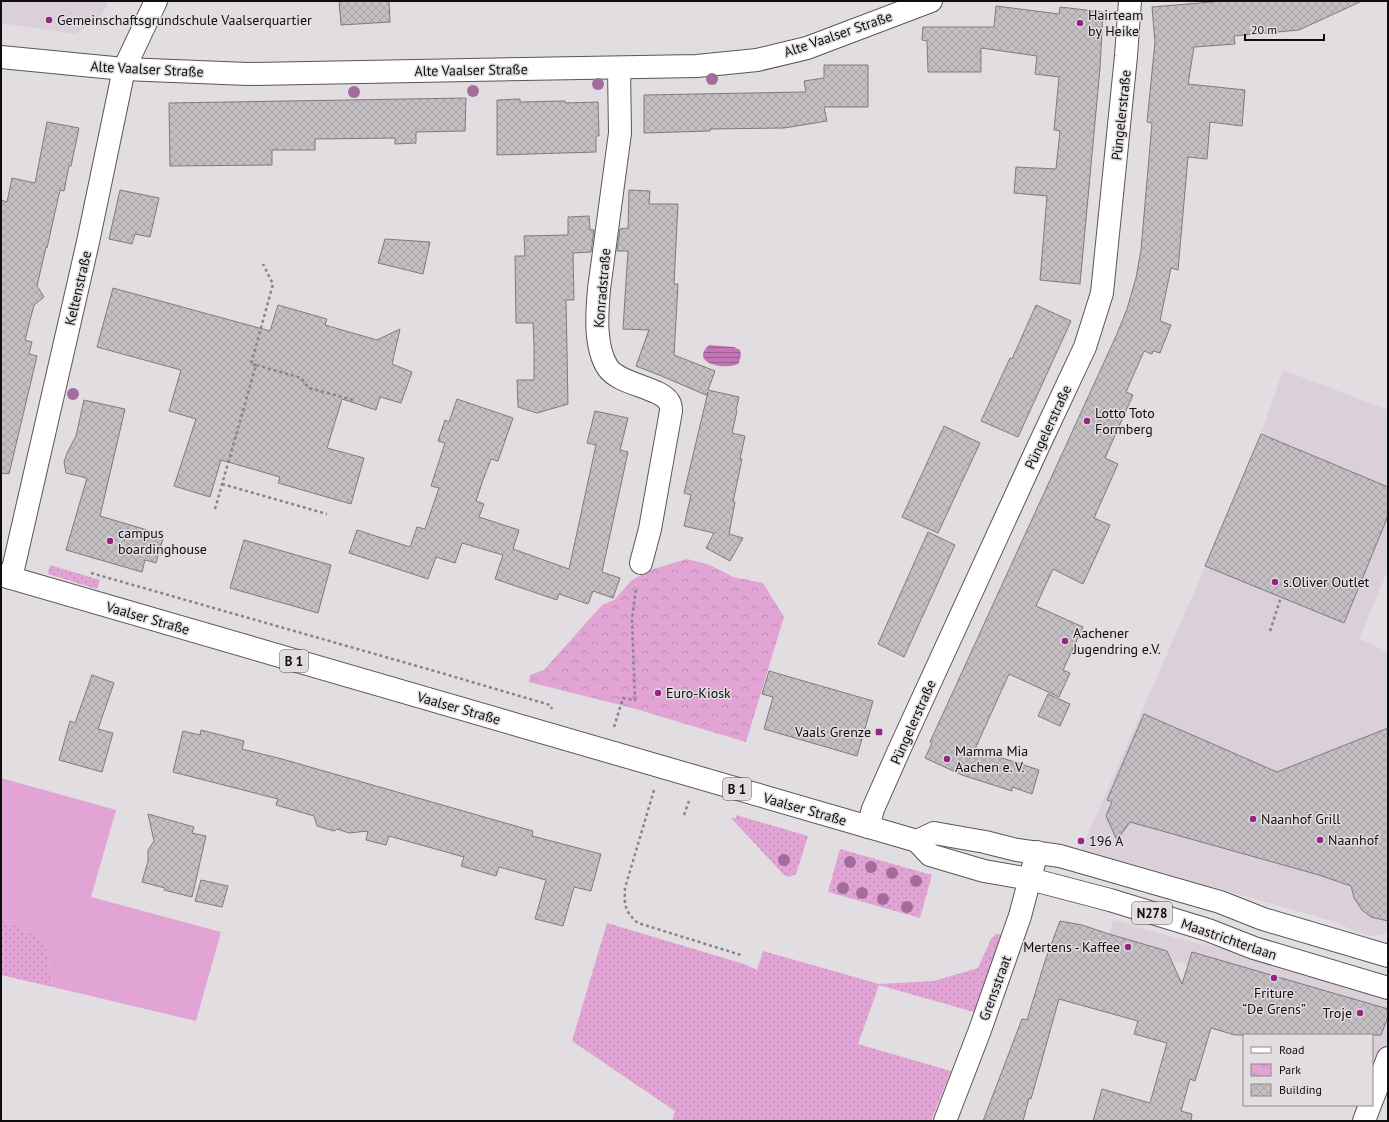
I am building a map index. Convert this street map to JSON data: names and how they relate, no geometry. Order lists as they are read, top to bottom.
{
  "streets": {
    "street": [
      "Alte Vaalser Straße",
      "Püngelerstraße",
      "Keltenstraße",
      "Konradstraße",
      "Vaalser Straße",
      "B 1",
      "N278",
      "Maastrichterlaan",
      "Grensstraat"
    ]
  },
  "crossings": [
    ["Alte Vaalser Straße", "Keltenstraße"],
    ["Alte Vaalser Straße", "Konradstraße"],
    ["Püngelerstraße", "Vaalser Straße"],
    ["Keltenstraße", "Vaalser Straße"],
    ["Vaalser Straße", "Maastrichterlaan"],
    ["Vaalser Straße", "Grensstraat"],
    ["N278", "Grensstraat"],
    ["Maastrichterlaan", "Grensstraat"]
  ],
  "places": {
    "other": [
      "Gemeinschaftsgrundschule Vaalserquartier",
      "Hairteam by Heike",
      "Lotto Toto Formberg",
      "campus boardinghouse",
      "s.Oliver Outlet",
      "Aachener Jugendring e.V.",
      "Euro-Kiosk",
      "Mamma Mia Aachen e. V.",
      "Naanhof Grill",
      "Naanhof",
      "196 A",
      "Mertens - Kaffee",
      "Friture “De Grens”",
      "Troje"
    ],
    "transit": ["Vaals Grenze"]
  },
  "legend": ["Road", "Park", "Building"],
  "scale_bar": "20 m"
}
